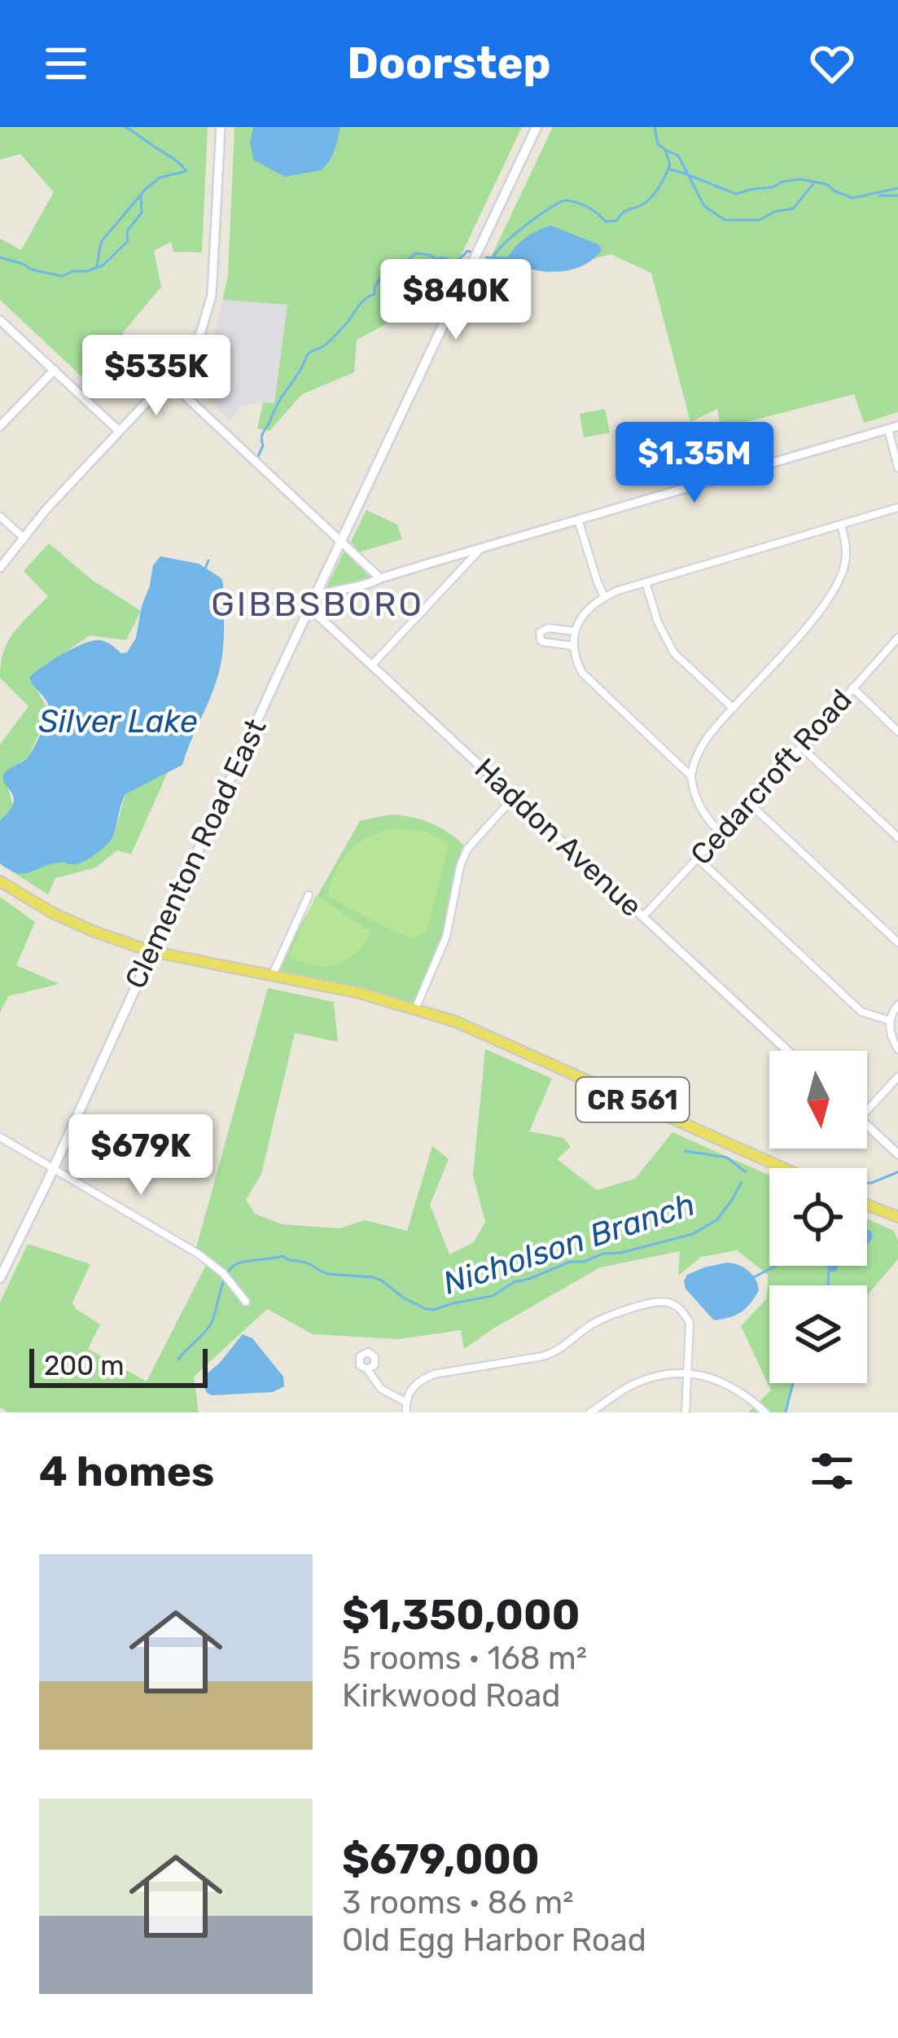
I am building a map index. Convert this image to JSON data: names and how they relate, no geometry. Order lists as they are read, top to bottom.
{
  "streets": {
    "main road": ["Clementon Road East", "CR 561"],
    "street": ["Cedarcroft Road", "Haddon Avenue"]
  },
  "crossings": [
    ["Cedarcroft Road", "Haddon Avenue"],
    ["Haddon Avenue", "Clementon Road East"],
    ["Clementon Road East", "CR 561"]
  ],
  "districts": ["GIBBSBORO"],
  "water": ["Silver Lake", "Nicholson Branch"],
  "scale_bar": "200 m",
  "north": "bottom",
  "page": {
    "header": "Doorstep",
    "price": [
      "$840K",
      "$535K",
      "$1.35M",
      "$679K"
    ],
    "scale": "200 m",
    "heading": "4 homes",
    "list": [
      {
        "name": "$1,350,000",
        "note": "5 rooms · 168 m² · Kirkwood Road"
      },
      {
        "name": "$679,000",
        "note": "3 rooms · 86 m² · Old Egg Harbor Road"
      }
    ]
  }
}
